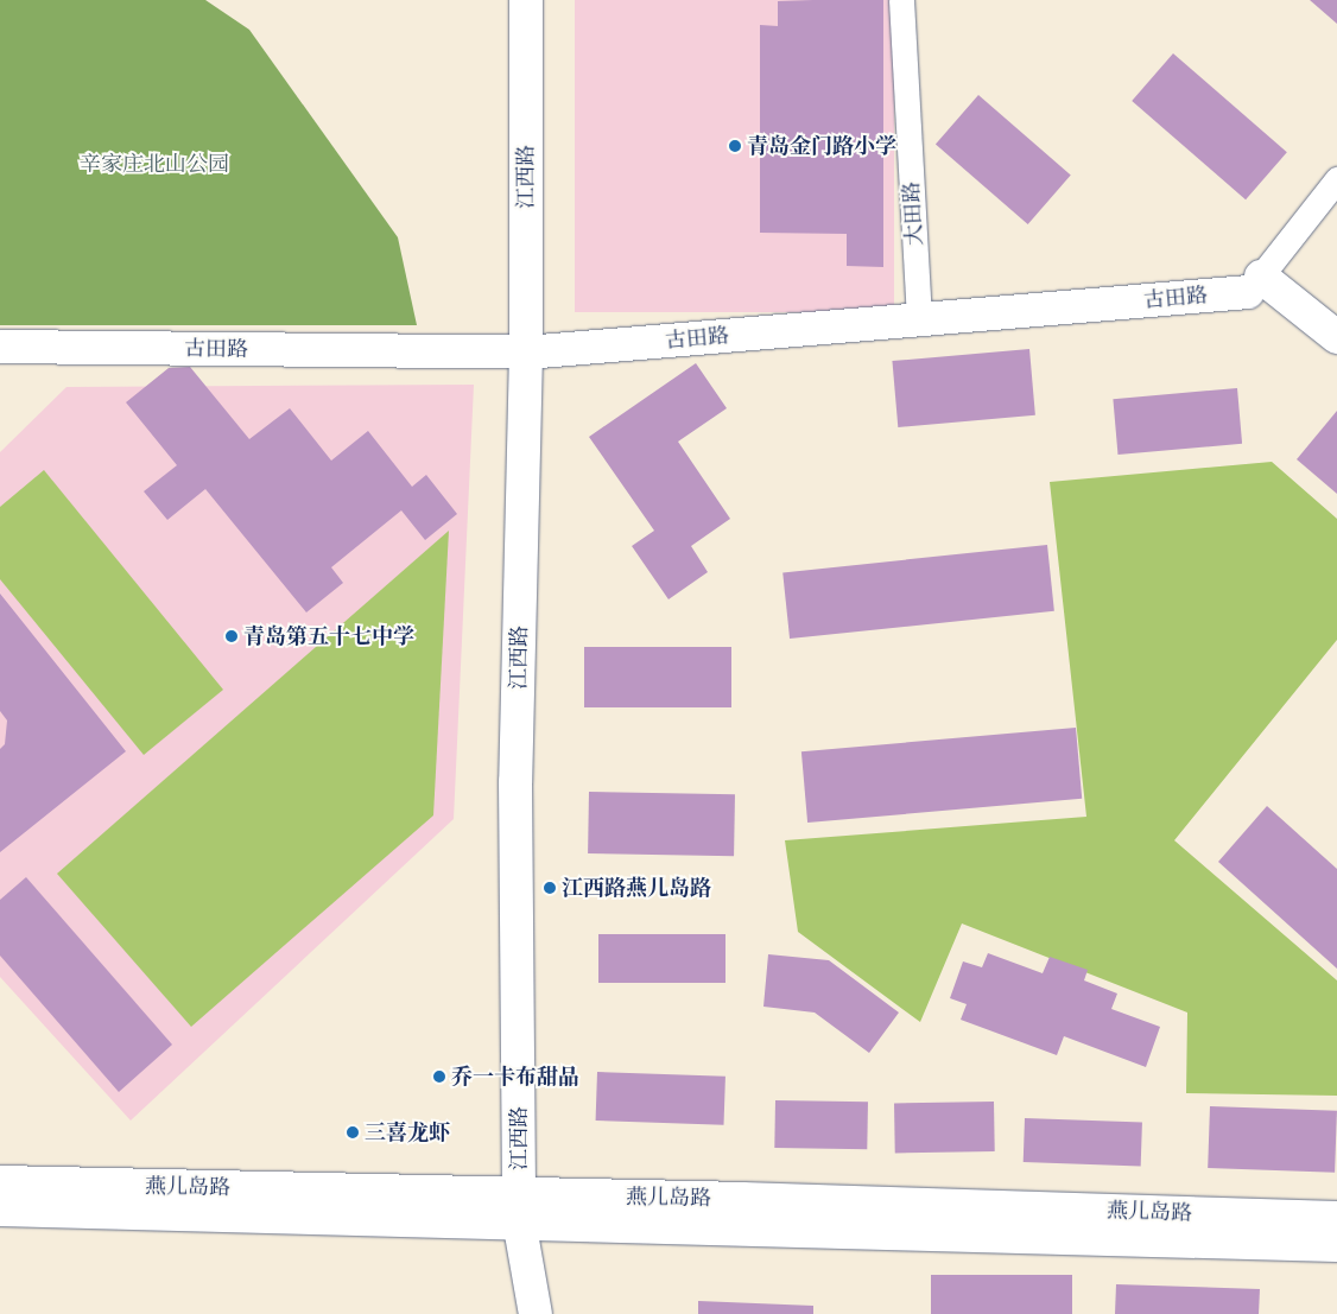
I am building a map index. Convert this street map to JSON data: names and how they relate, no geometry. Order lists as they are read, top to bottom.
{
  "streets": {
    "main road": ["江西路", "古田路", "燕儿岛路"],
    "street": ["大田路"]
  },
  "crossings": [
    ["江西路", "古田路"],
    ["江西路", "燕儿岛路"],
    ["大田路", "古田路"]
  ],
  "parks": ["辛家庄北山公园"],
  "places": [
    "青岛金门路小学",
    "青岛第五十七中学",
    "江西路燕儿岛路",
    "乔一卡布甜品",
    "三喜龙虾"
  ]
}
